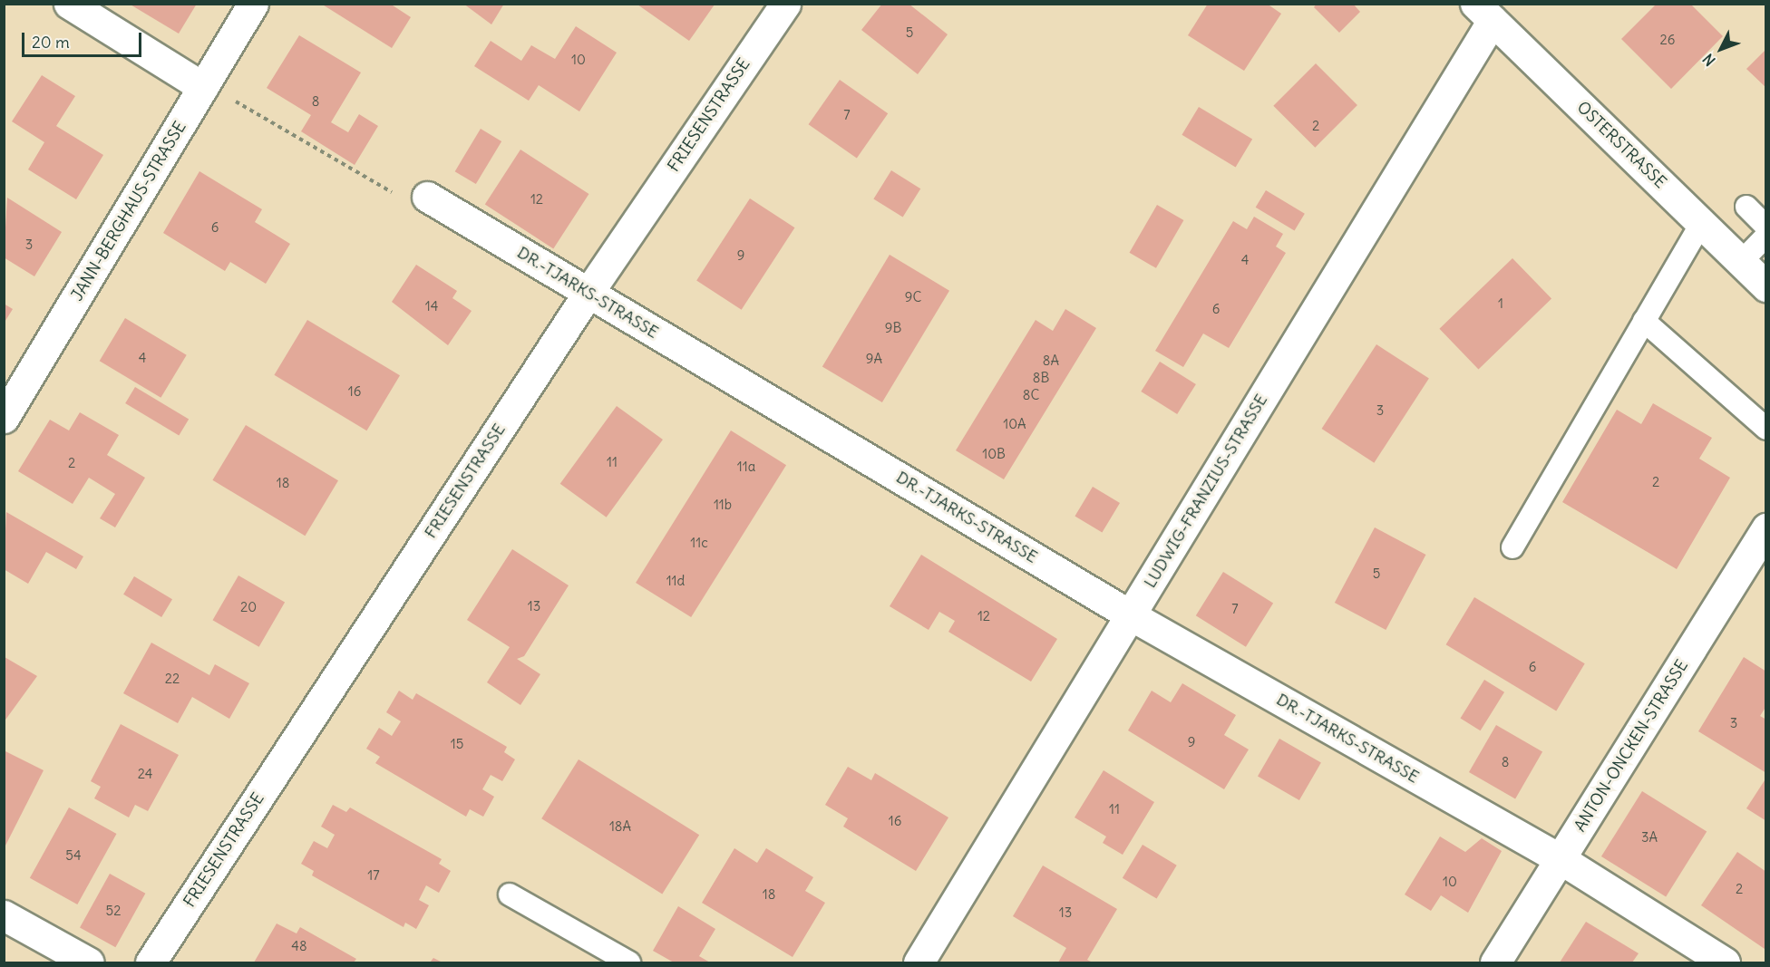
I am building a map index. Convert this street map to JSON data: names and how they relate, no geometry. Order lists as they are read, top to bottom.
{
  "streets": {
    "street": [
      "FRIESENSTRASSE",
      "OSTERSTRASSE",
      "JANN-BERGHAUS-STRASSE",
      "DR.-TJARKS-STRASSE",
      "LUDWIG-FRANZIUS-STRASSE",
      "ANTON-ONCKEN-STRASSE"
    ]
  },
  "crossings": [
    ["FRIESENSTRASSE", "DR.-TJARKS-STRASSE"],
    ["OSTERSTRASSE", "LUDWIG-FRANZIUS-STRASSE"],
    ["DR.-TJARKS-STRASSE", "LUDWIG-FRANZIUS-STRASSE"],
    ["DR.-TJARKS-STRASSE", "ANTON-ONCKEN-STRASSE"]
  ],
  "house_numbers": [
    "5",
    "26",
    "10",
    "8",
    "7",
    "2",
    "12",
    "6",
    "3",
    "9",
    "4",
    "9C",
    "1",
    "14",
    "6",
    "9B",
    "4",
    "9A",
    "8A",
    "8B",
    "16",
    "8C",
    "3",
    "10A",
    "10B",
    "11",
    "2",
    "11a",
    "2",
    "18",
    "11b",
    "11c",
    "5",
    "11d",
    "13",
    "20",
    "7",
    "12",
    "6",
    "22",
    "3",
    "9",
    "15",
    "8",
    "24",
    "11",
    "16",
    "18A",
    "3A",
    "54",
    "17",
    "10",
    "2",
    "18",
    "52",
    "13",
    "48"
  ],
  "scale_bar": "20 m",
  "north": "bottom left"
}
